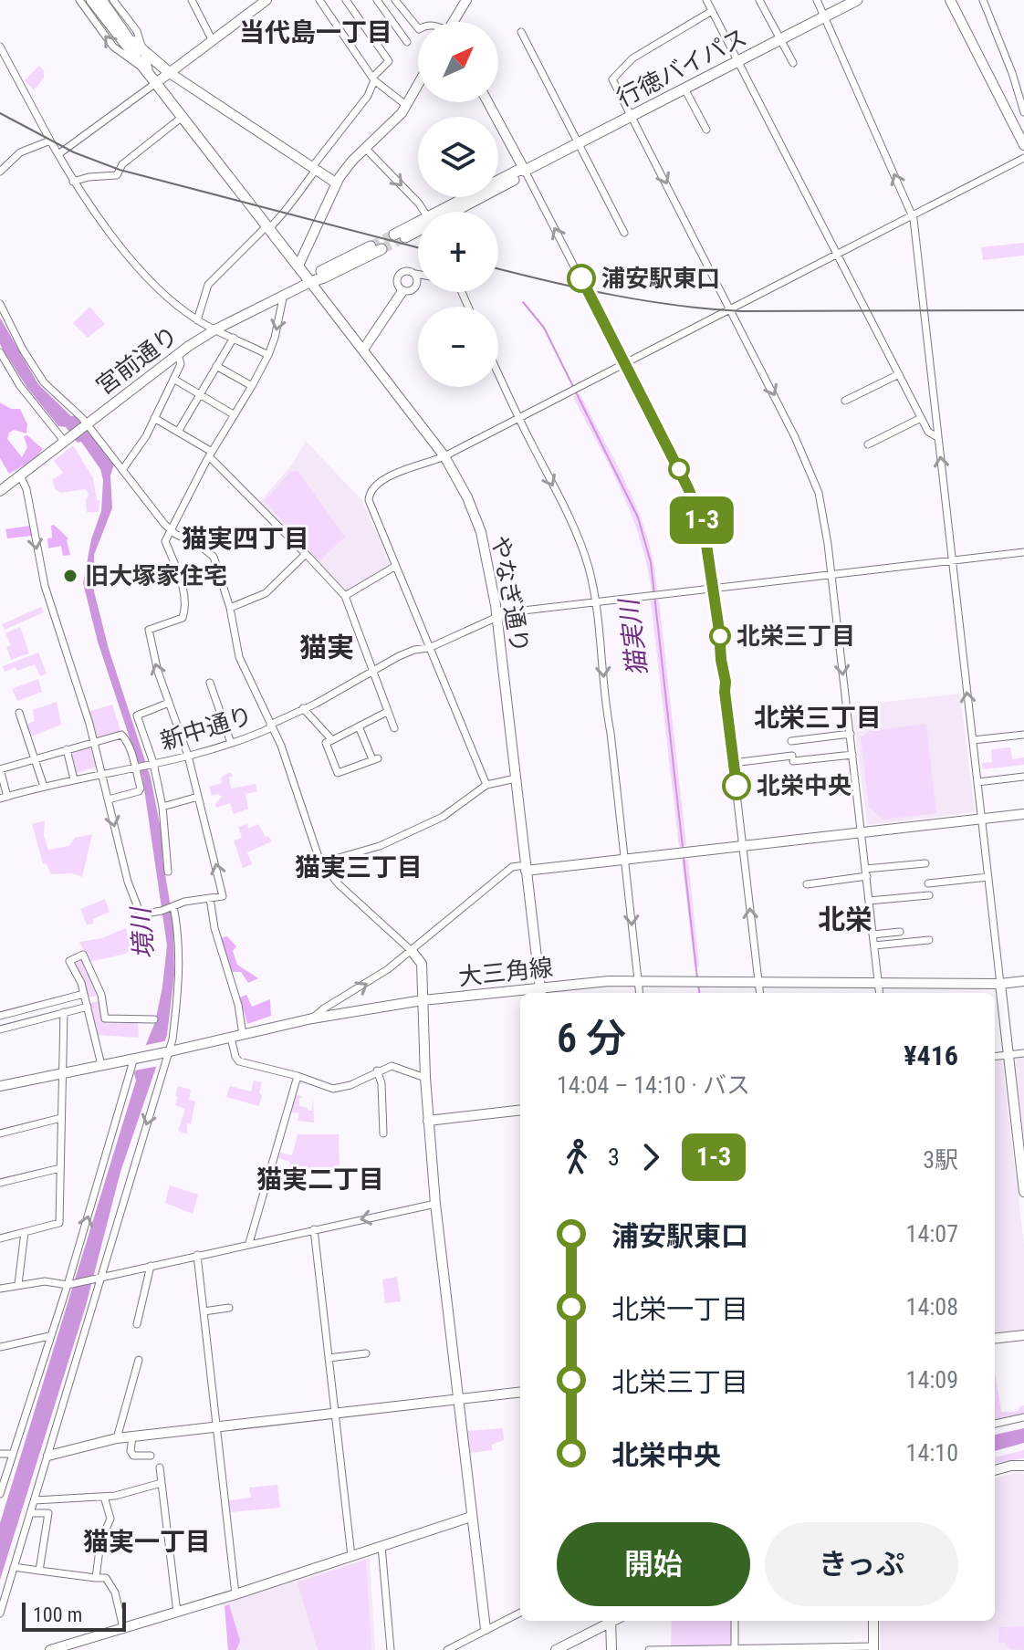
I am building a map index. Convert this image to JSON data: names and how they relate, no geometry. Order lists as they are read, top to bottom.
{
  "streets": {
    "main road": ["行徳バイパス", "やなぎ通り"],
    "street": ["宮前通り", "新中通り", "大三角線"]
  },
  "crossings": [
    ["宮前通り", "やなぎ通り"],
    ["やなぎ通り", "新中通り"],
    ["やなぎ通り", "大三角線"]
  ],
  "districts": [
    "当代島一丁目",
    "猫実四丁目",
    "猫実",
    "北栄三丁目",
    "猫実三丁目",
    "北栄",
    "猫実二丁目",
    "猫実一丁目"
  ],
  "water": ["猫実川", "境川"],
  "places": [
    "浦安駅東口",
    "旧大塚家住宅",
    "北栄三丁目",
    "北栄中央"
  ],
  "lines": ["bus line 1-3"],
  "scale_bar": "100 m",
  "north": "top right",
  "page": {
    "on_map": "1-3",
    "map_buttons": ["+", "−"],
    "heading": ["6 分", "14:04 – 14:10 · バス", "¥416"],
    "legs": ["3", "1-3", "3駅"],
    "list": [
      {
        "name": "浦安駅東口",
        "value": "14:07"
      },
      {
        "name": "北栄一丁目",
        "value": "14:08"
      },
      {
        "name": "北栄三丁目",
        "value": "14:09"
      },
      {
        "name": "北栄中央",
        "value": "14:10"
      }
    ],
    "buttons": ["開始", "きっぷ"],
    "scale": "100 m"
  }
}
